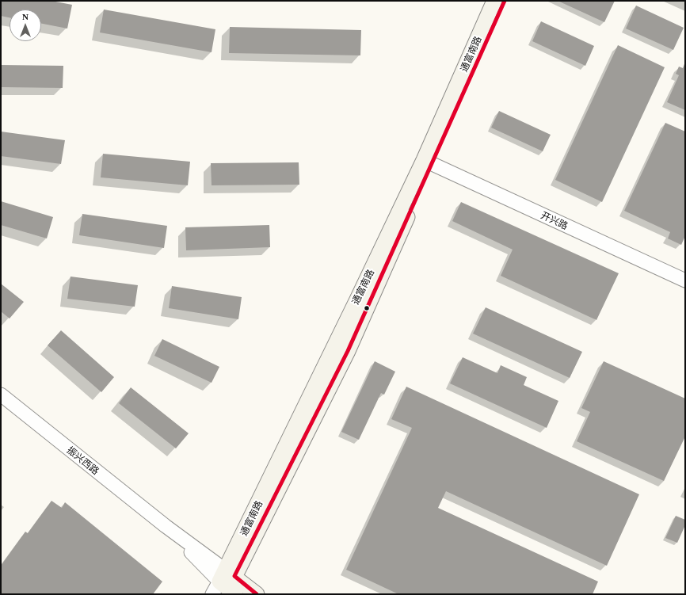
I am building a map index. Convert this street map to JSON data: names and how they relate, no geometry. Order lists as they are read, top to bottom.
{
  "streets": {
    "main road": ["通富南路"],
    "street": ["开兴路", "振兴西路"]
  },
  "crossings": [
    ["通富南路", "开兴路"],
    ["通富南路", "振兴西路"]
  ],
  "north": "top"
}
